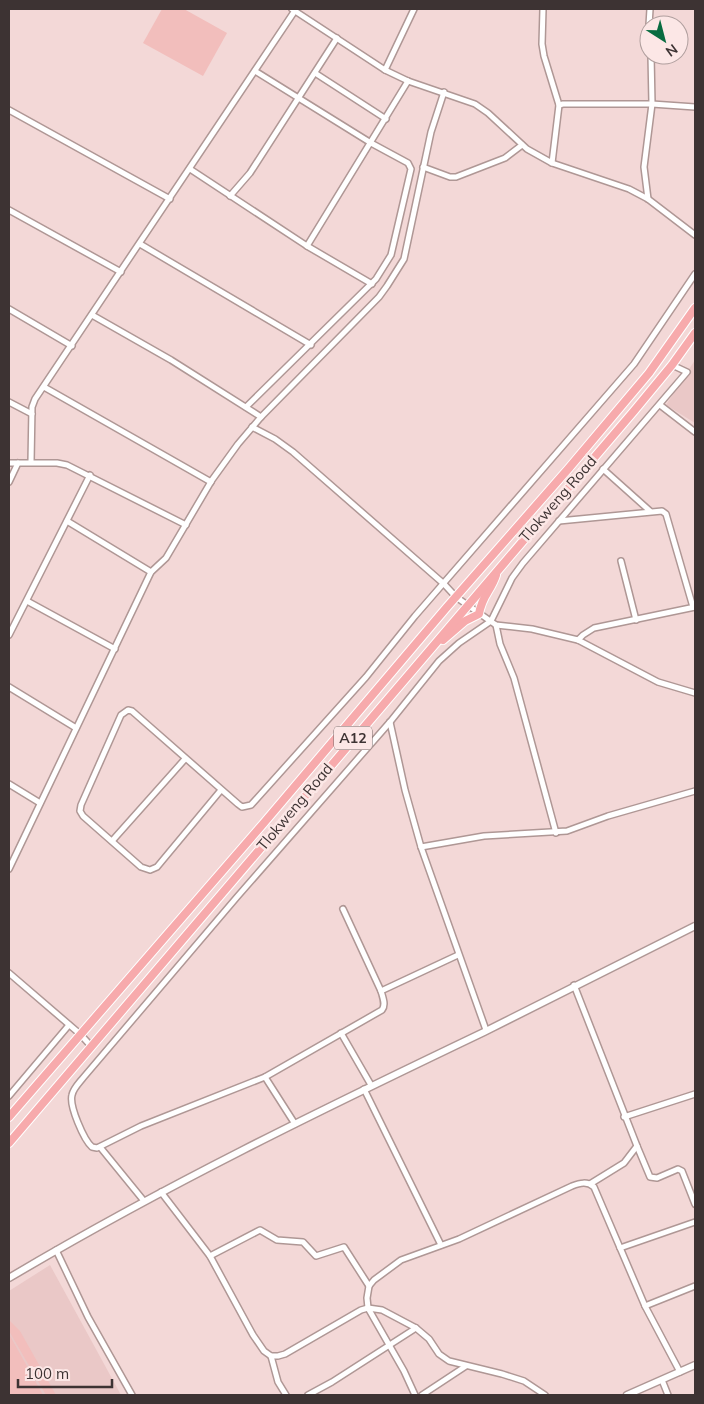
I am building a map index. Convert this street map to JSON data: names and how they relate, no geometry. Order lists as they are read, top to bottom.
{
  "streets": {
    "main road": ["Tlokweng Road", "A12"]
  },
  "scale_bar": "100 m",
  "north": "bottom right"
}
